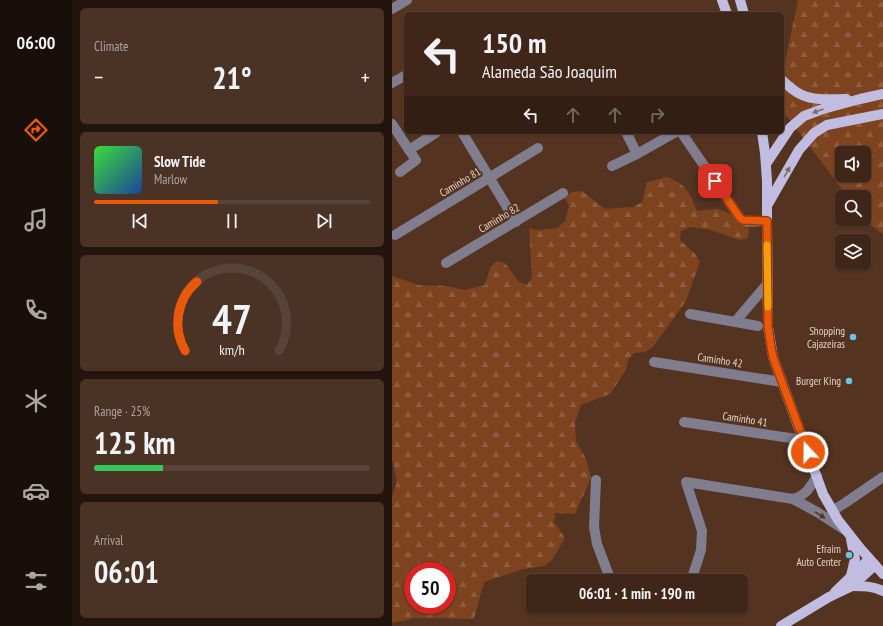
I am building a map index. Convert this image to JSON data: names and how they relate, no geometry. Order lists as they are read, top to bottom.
{
  "streets": {
    "street": [
      "Caminho 81",
      "Caminho 82",
      "Caminho 42",
      "Caminho 41"
    ]
  },
  "places": ["Shopping Cajazeiras", "Burger King", "Efraim Auto Center"],
  "page": {
    "tabs": "06:00",
    "tile": [
      "Climate",
      ["Range · 25%", "125 km"],
      ["Arrival", "06:01"]
    ],
    "turn": ["150 m", "Alameda São Joaquim"],
    "heat": ["−", "21°", "+"],
    "song": ["Slow Tide", "Marlow"],
    "limit": "50",
    "trip": "06:01 · 1 min · 190 m",
    "gauge": ["47", "km/h"]
  }
}
